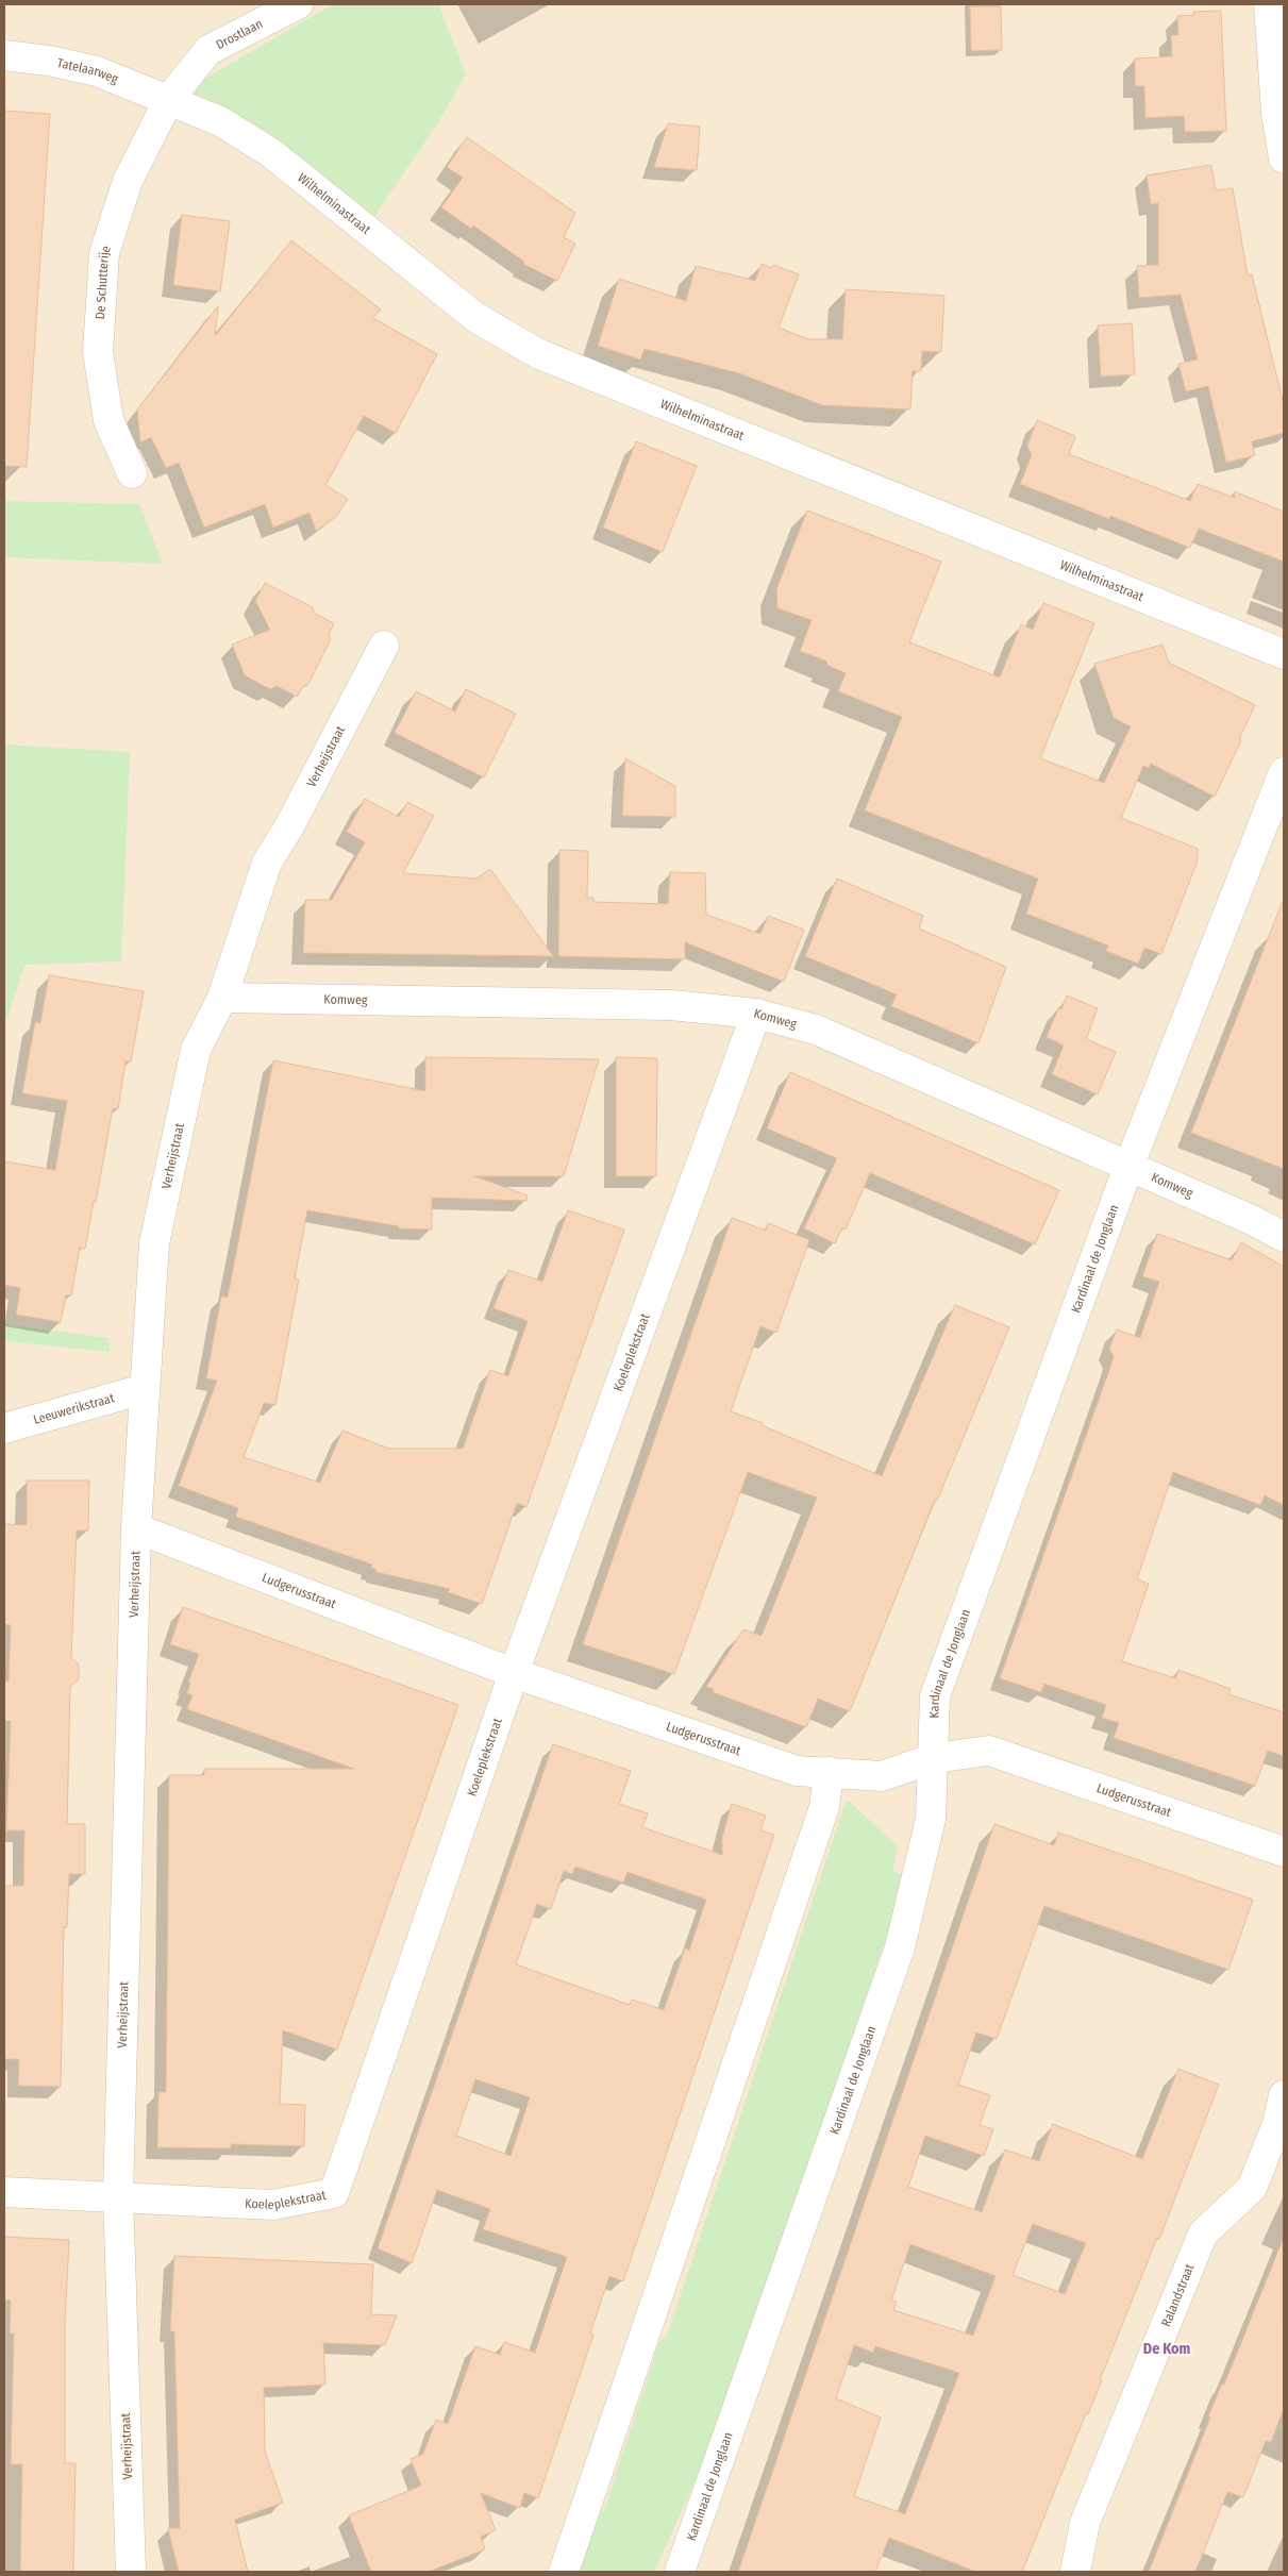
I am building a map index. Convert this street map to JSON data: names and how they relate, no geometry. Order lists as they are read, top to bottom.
{
  "streets": {
    "street": [
      "Drostlaan",
      "Tatelaarweg",
      "Wilhelminastraat",
      "De Schutterije",
      "Verheijstraat",
      "Komweg",
      "Kardinaal de Jonglaan",
      "Koeleplekstraat",
      "Leeuwerikstraat",
      "Ludgerusstraat",
      "Ralandstraat"
    ]
  },
  "crossings": [
    ["Drostlaan", "Tatelaarweg"],
    ["Drostlaan", "Wilhelminastraat"],
    ["Drostlaan", "De Schutterije"],
    ["Tatelaarweg", "Wilhelminastraat"],
    ["Tatelaarweg", "De Schutterije"],
    ["Wilhelminastraat", "De Schutterije"],
    ["Verheijstraat", "Komweg"],
    ["Verheijstraat", "Koeleplekstraat"],
    ["Verheijstraat", "Leeuwerikstraat"],
    ["Verheijstraat", "Ludgerusstraat"],
    ["Komweg", "Kardinaal de Jonglaan"],
    ["Komweg", "Koeleplekstraat"],
    ["Kardinaal de Jonglaan", "Ludgerusstraat"],
    ["Koeleplekstraat", "Ludgerusstraat"]
  ],
  "districts": ["De Kom"]
}
